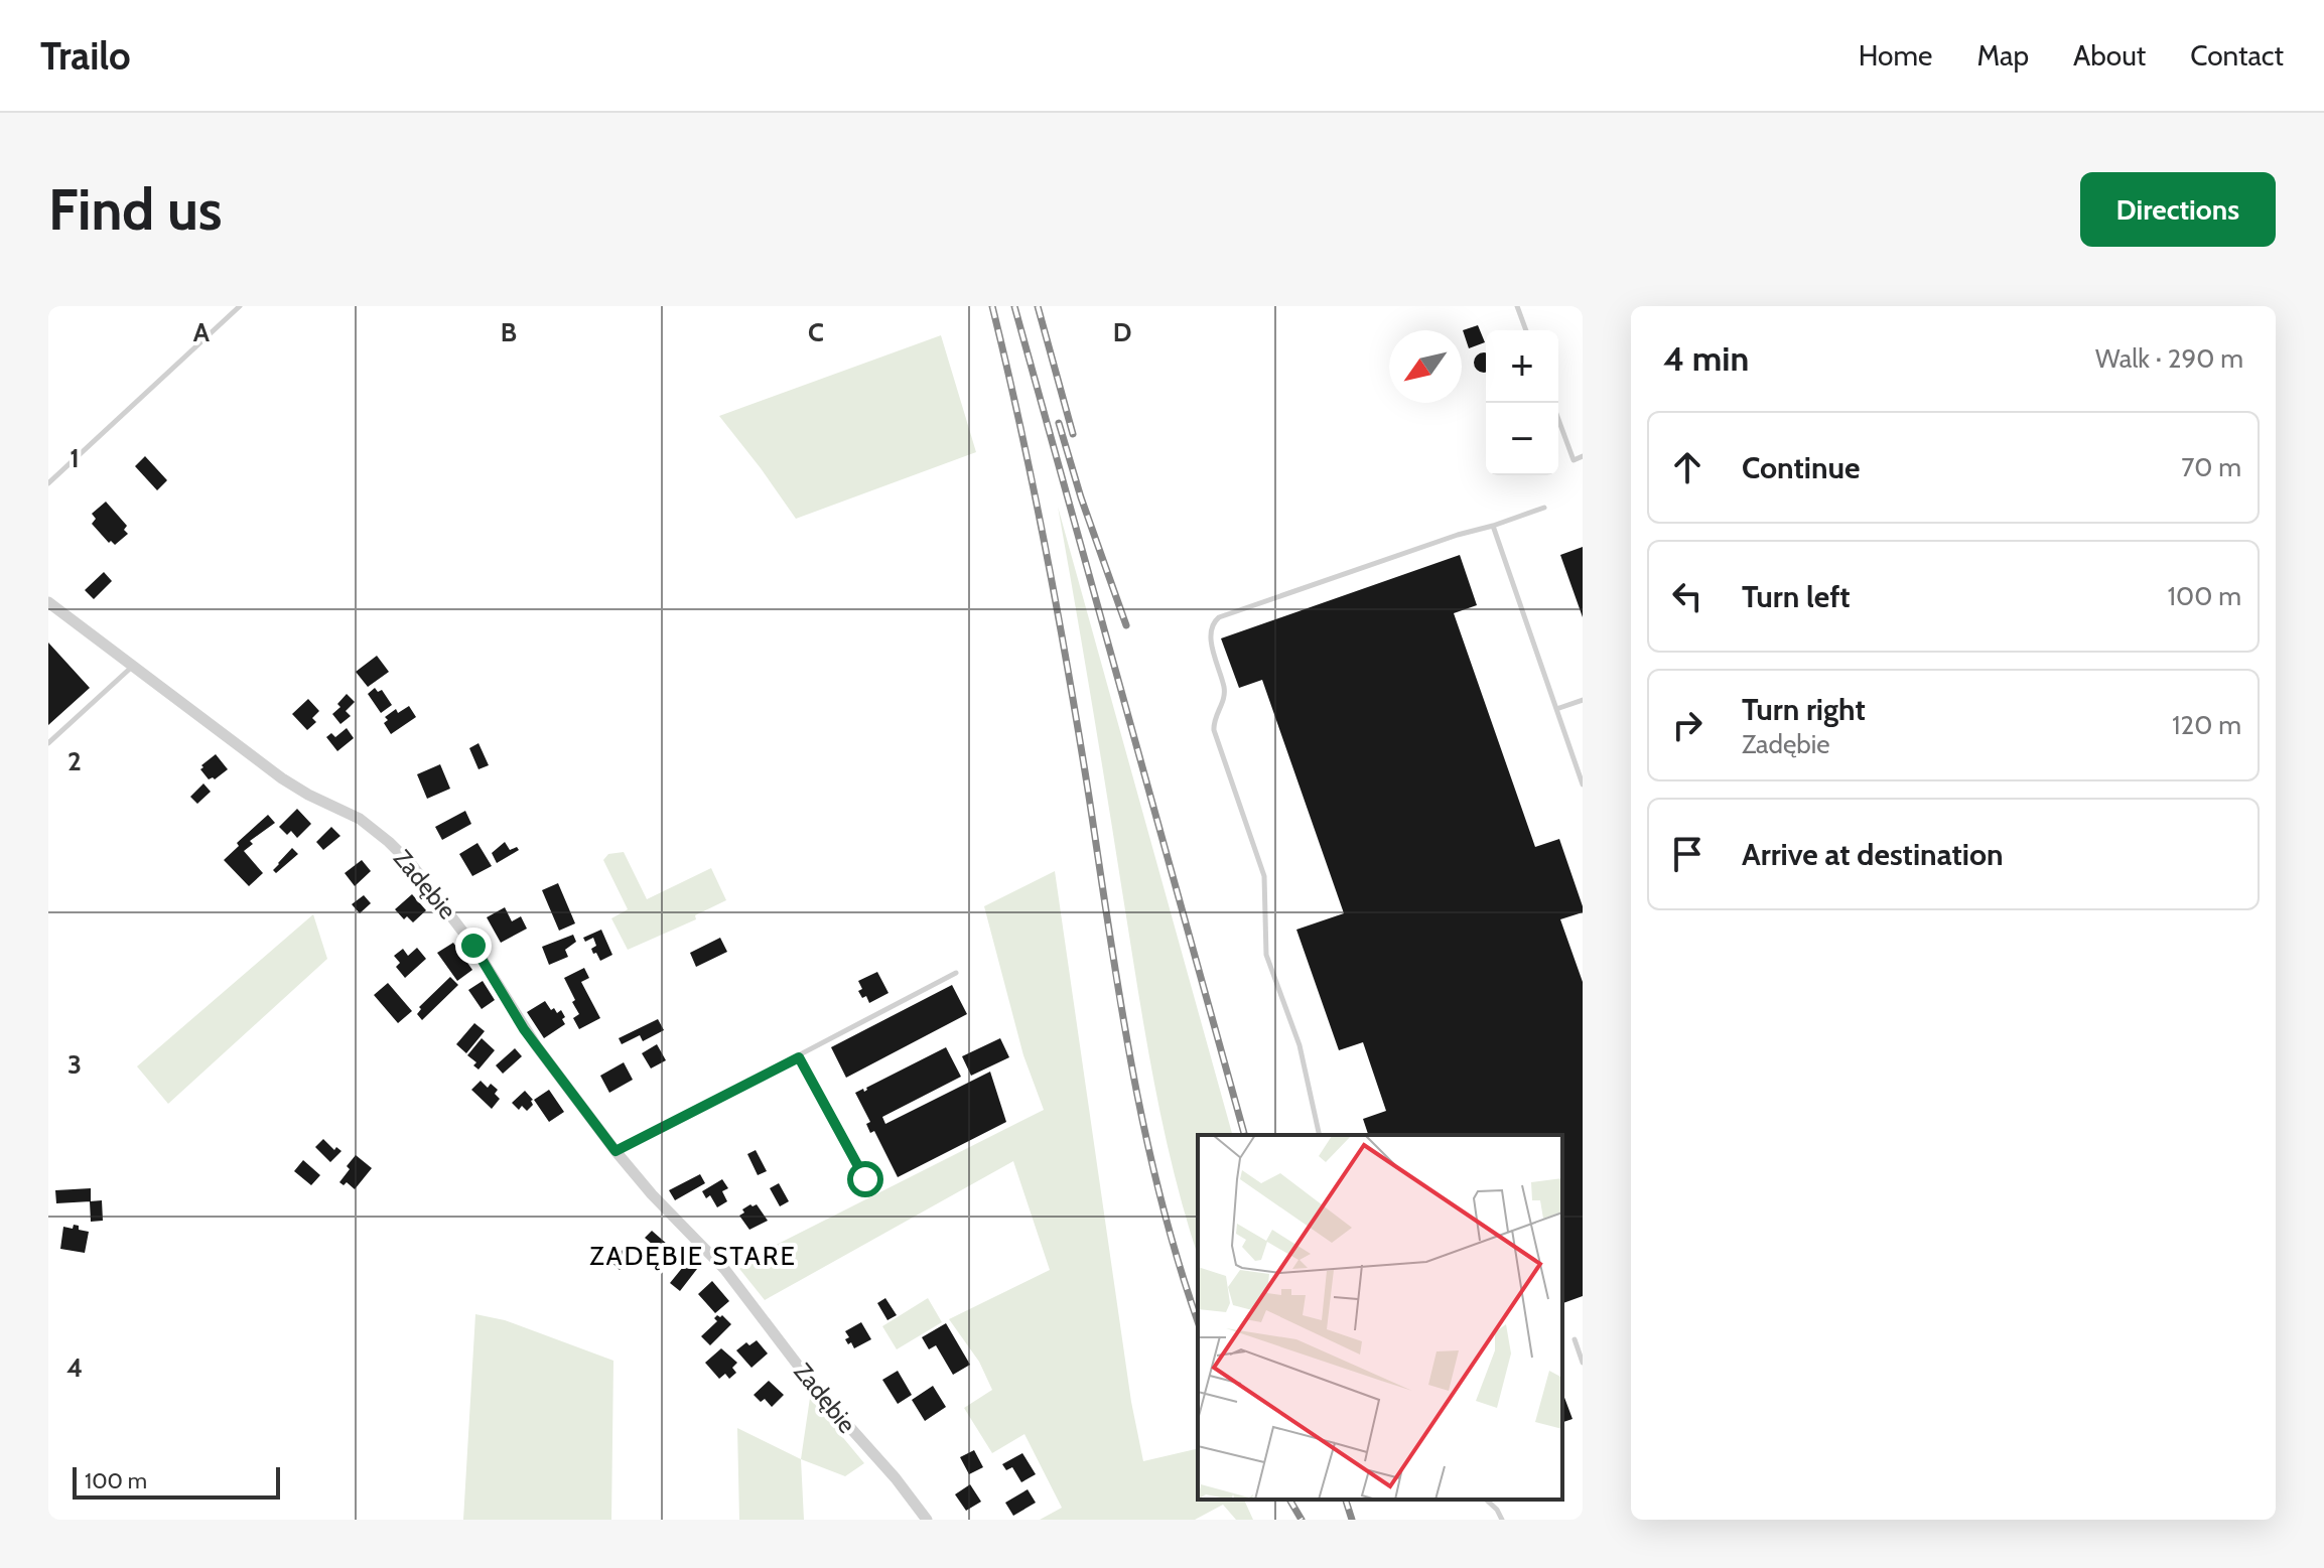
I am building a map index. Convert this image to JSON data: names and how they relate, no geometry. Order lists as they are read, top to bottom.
{
  "streets": {
    "street": ["Zadębie"]
  },
  "districts": ["ZADĘBIE STARE"],
  "scale_bar": "100 m",
  "north": "bottom left",
  "page": {
    "header": "Trailo",
    "nav": [
      "Home",
      "Map",
      "About",
      "Contact"
    ],
    "buttons": "Directions",
    "title": "Find us",
    "heading": ["4 min", "Walk · 290 m"],
    "map_buttons": ["+", "−"],
    "list": [
      ["Continue", "70 m"],
      ["Turn left", "100 m"],
      ["Turn right", "Zadębie", "120 m"],
      "Arrive at destination"
    ],
    "scale": "100 m"
  },
  "grid": {
    "columns": [
      "A",
      "B",
      "C",
      "D"
    ],
    "rows": [
      "1",
      "2",
      "3",
      "4"
    ]
  }
}
